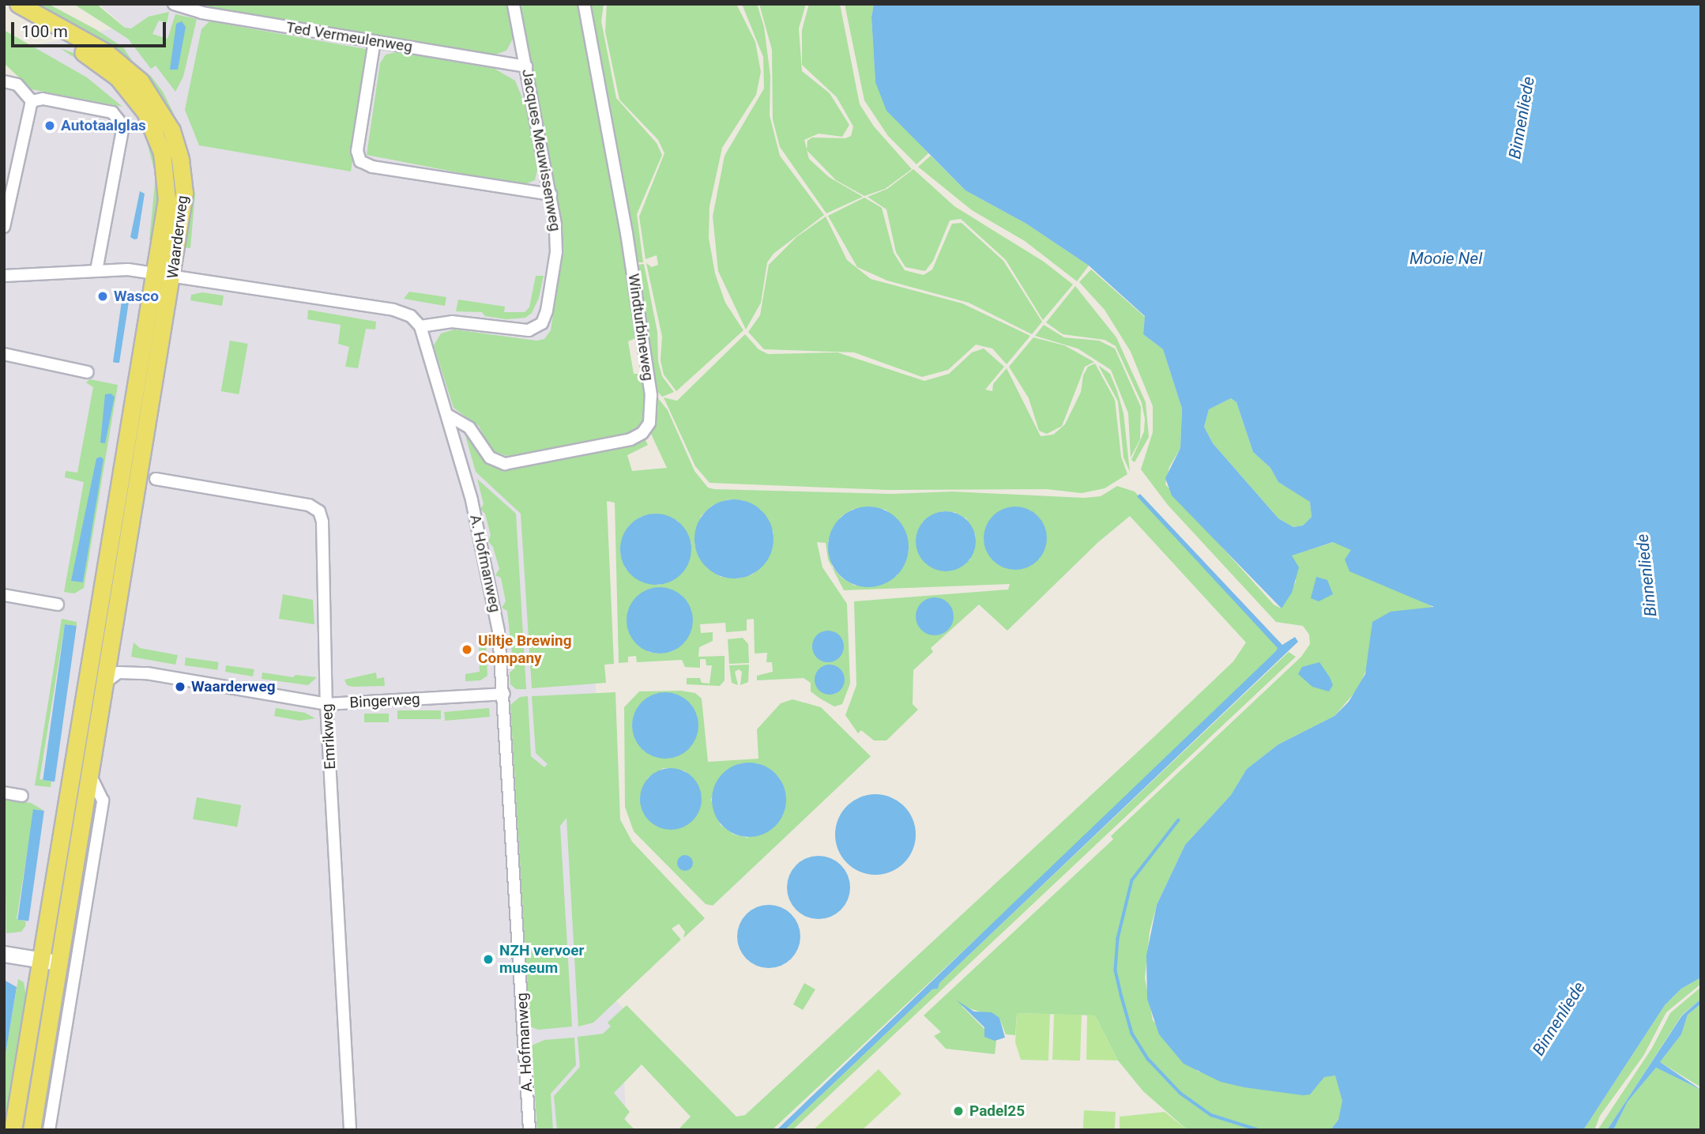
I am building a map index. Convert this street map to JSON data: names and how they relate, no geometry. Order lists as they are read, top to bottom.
{
  "streets": {
    "main road": ["Waarderweg"],
    "street": [
      "Ted Vermeulenweg",
      "Jacques Meuwissenweg",
      "Windturbineweg",
      "A. Hofmanweg",
      "Bingerweg",
      "Emrikweg"
    ]
  },
  "crossings": [
    ["Ted Vermeulenweg", "Jacques Meuwissenweg"],
    ["Jacques Meuwissenweg", "A. Hofmanweg"],
    ["Waarderweg", "Bingerweg"],
    ["Windturbineweg", "A. Hofmanweg"],
    ["A. Hofmanweg", "Bingerweg"],
    ["Bingerweg", "Emrikweg"]
  ],
  "water": ["Binnenliede", "Mooie Nel"],
  "places": [
    "Autotaalglas",
    "Wasco",
    "Uiltje Brewing Company",
    "Waarderweg",
    "NZH vervoer museum",
    "Padel25"
  ],
  "scale_bar": "100 m"
}
